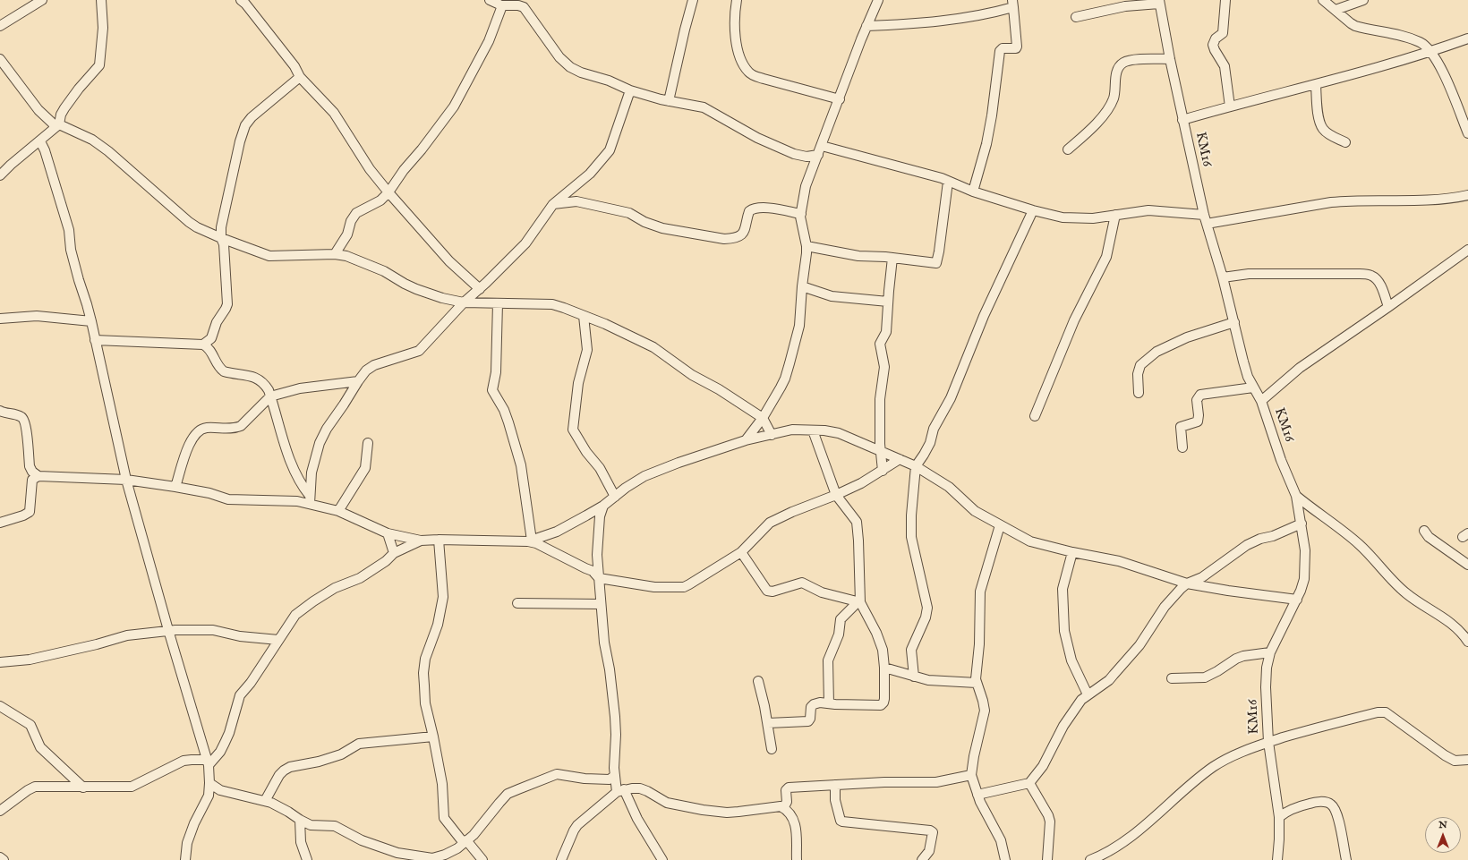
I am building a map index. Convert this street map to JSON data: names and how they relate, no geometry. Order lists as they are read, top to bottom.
{
  "streets": {
    "street": ["KM16"]
  },
  "north": "top"
}
